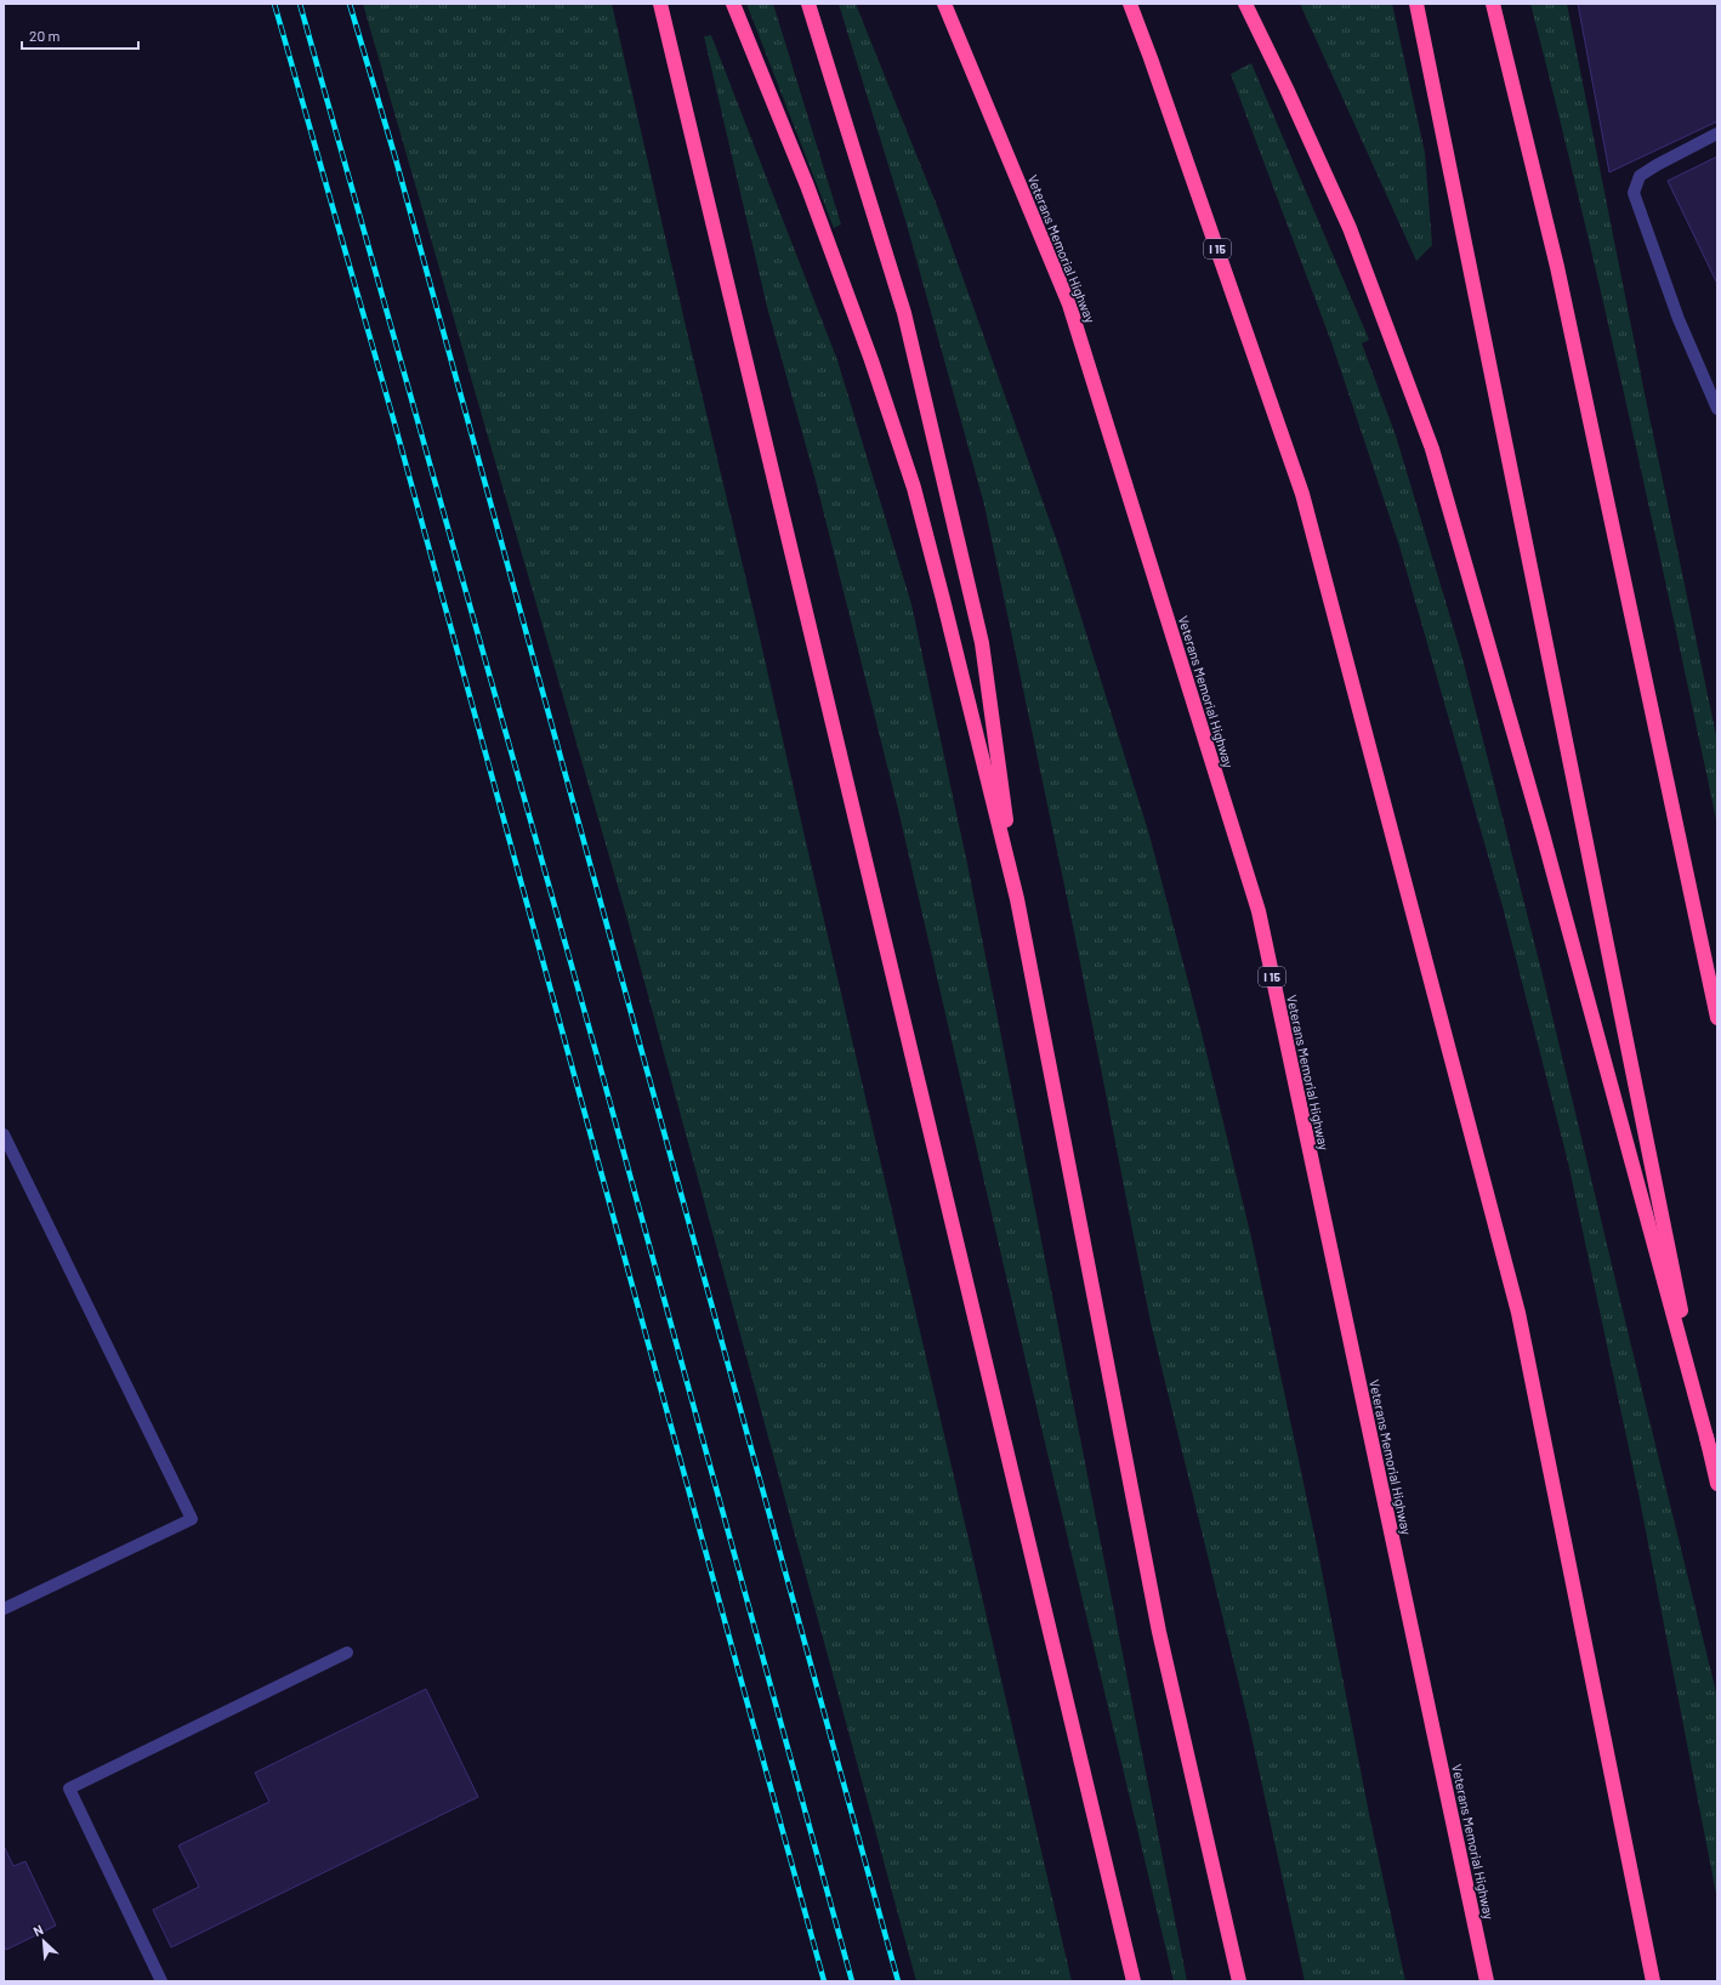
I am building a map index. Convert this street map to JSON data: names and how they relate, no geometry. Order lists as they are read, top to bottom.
{
  "streets": {
    "highway": ["Veterans Memorial Highway", "I 15"]
  },
  "scale_bar": "20 m",
  "north": "top left"
}
